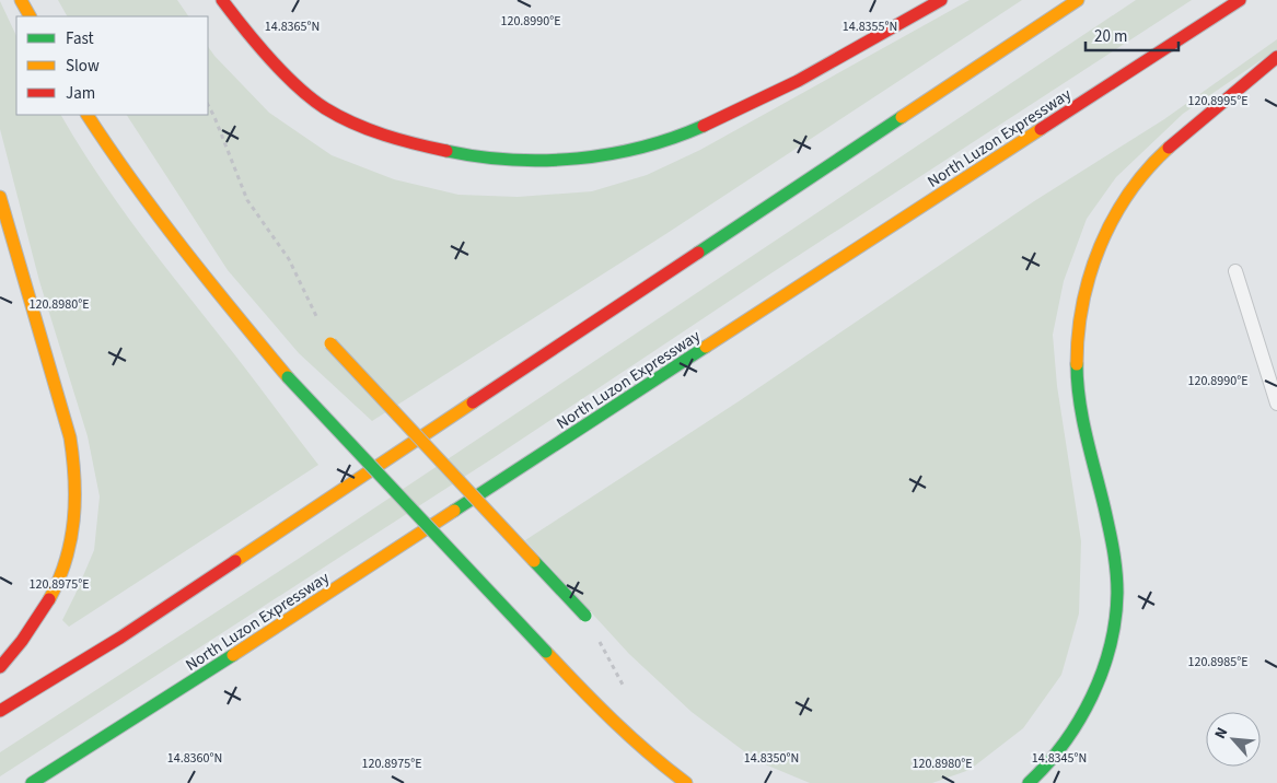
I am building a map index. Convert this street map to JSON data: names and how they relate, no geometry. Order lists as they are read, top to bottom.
{
  "streets": {
    "highway": ["North Luzon Expressway"]
  },
  "legend": ["Fast", "Slow", "Jam"],
  "scale_bar": "20 m",
  "north": "top left",
  "coordinates": [
    "120.8990°E",
    "14.8365°N",
    "14.8355°N",
    "120.8995°E",
    "120.8980°E",
    "120.8975°E",
    "120.8985°E",
    "14.8360°N",
    "14.8350°N",
    "14.8345°N"
  ]
}
